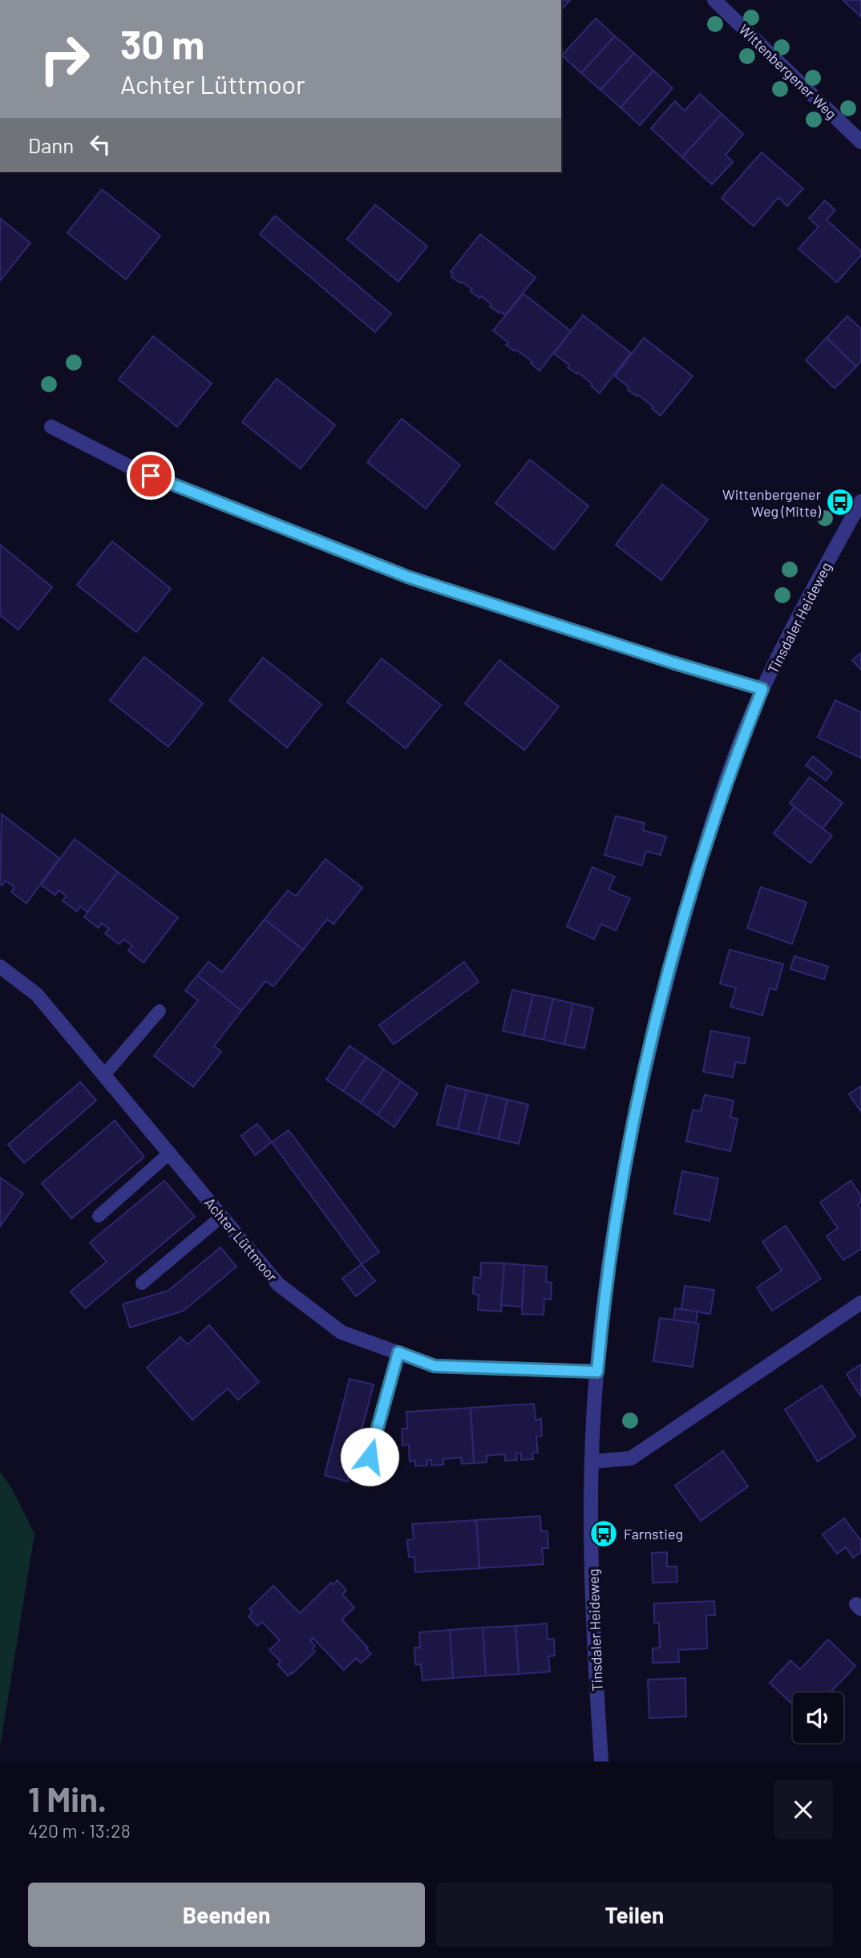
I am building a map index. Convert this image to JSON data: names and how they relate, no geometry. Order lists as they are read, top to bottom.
{
  "streets": {
    "street": ["Wittenbergener Weg", "Tinsdaler Heideweg", "Achter Lüttmoor"]
  },
  "crossings": [
    ["Tinsdaler Heideweg", "Achter Lüttmoor"]
  ],
  "places": {
    "bus stop": ["Wittenbergener Weg (Mitte)", "Farnstieg"]
  },
  "page": {
    "turn": ["30 m", "Achter Lüttmoor"],
    "then": "Dann",
    "heading": ["1 Min.", "420 m · 13:28"],
    "buttons": ["Beenden", "Teilen"]
  }
}
